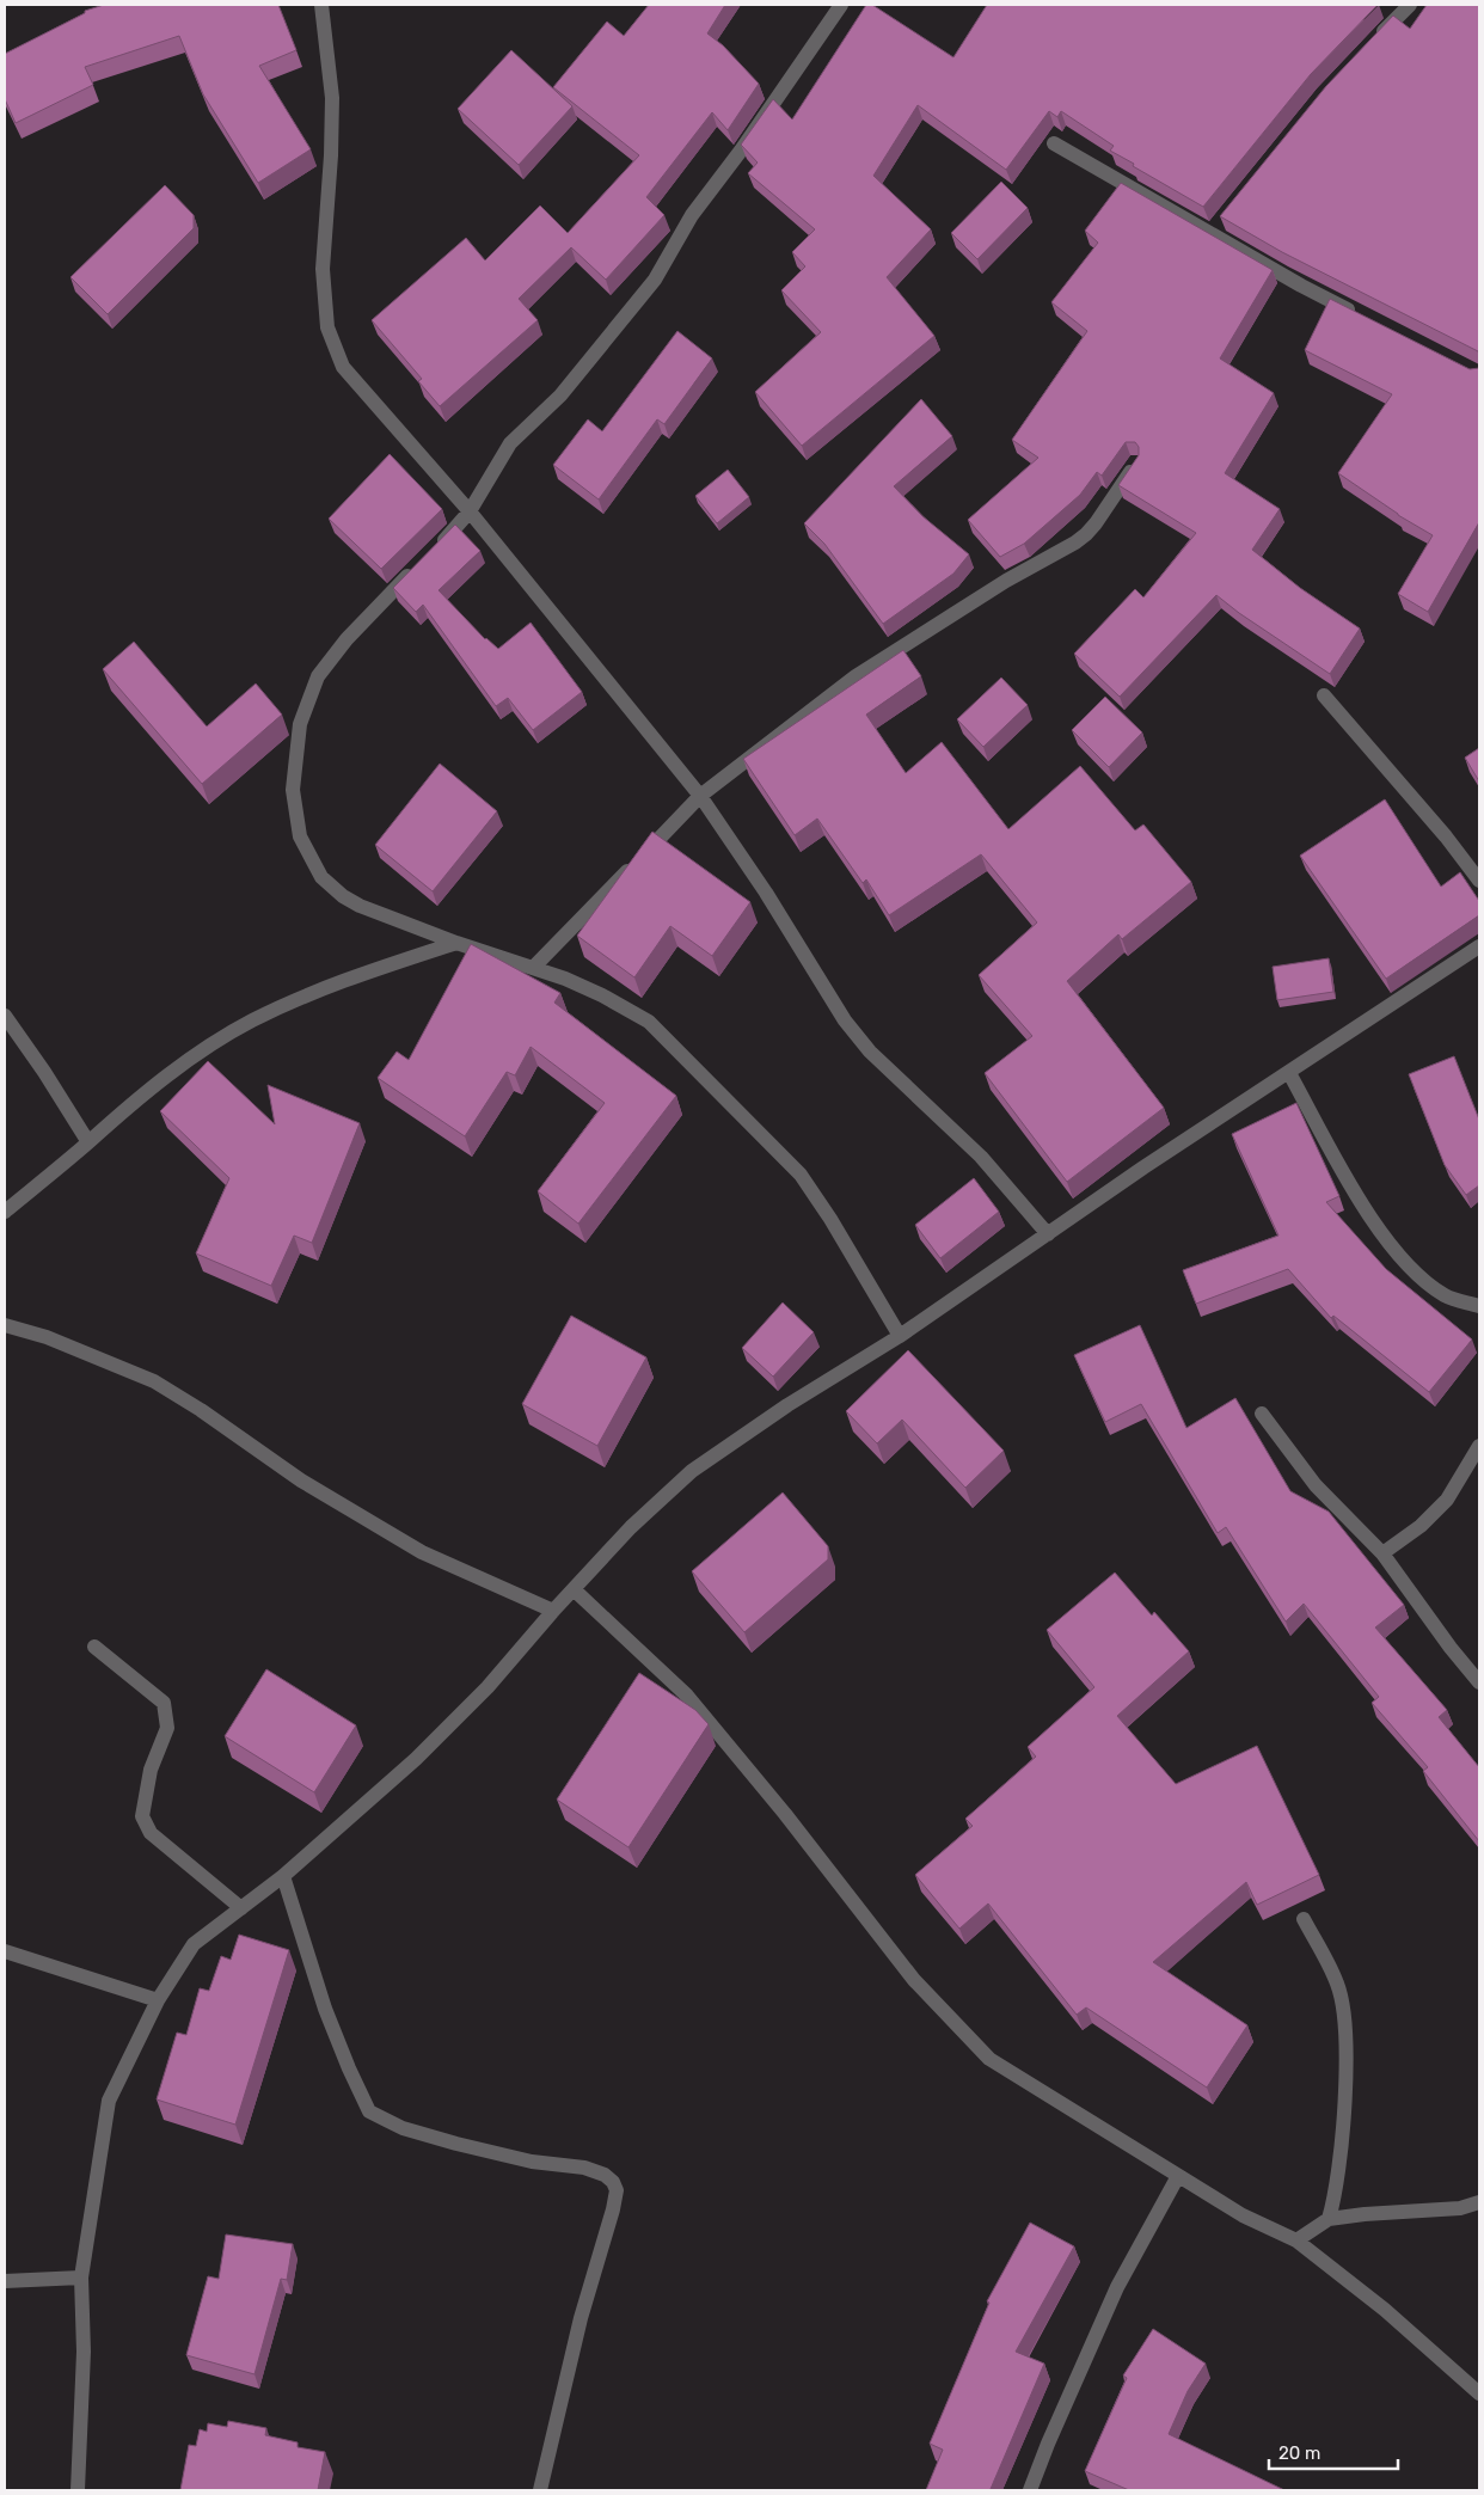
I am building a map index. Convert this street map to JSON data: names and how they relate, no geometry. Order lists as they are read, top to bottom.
{
  "scale_bar": "20 m"
}
